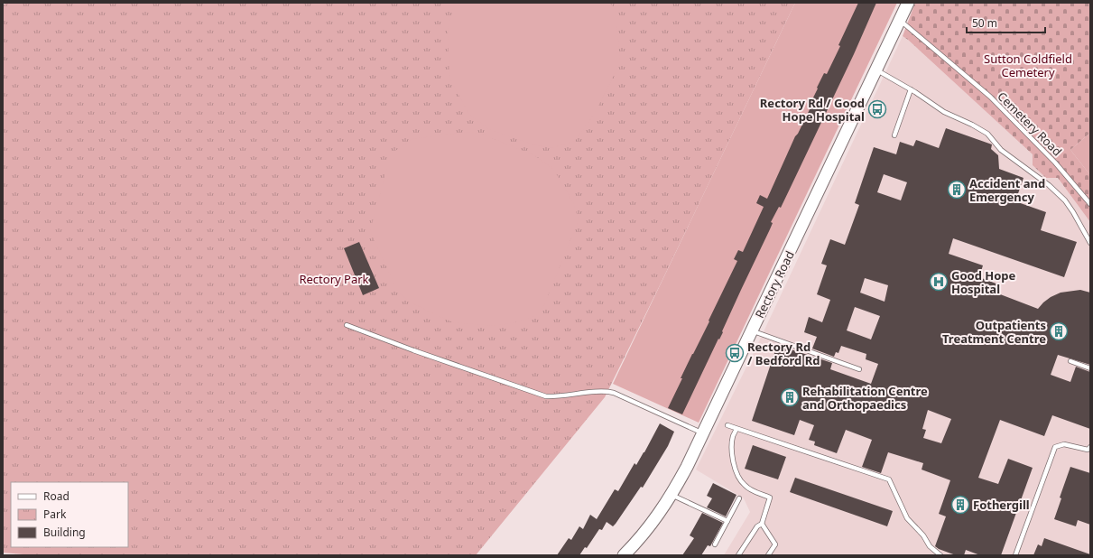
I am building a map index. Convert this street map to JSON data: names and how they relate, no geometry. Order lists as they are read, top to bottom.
{
  "streets": {
    "street": ["Rectory Road"],
    "lane": ["Cemetery Road"]
  },
  "crossings": [
    ["Cemetery Road", "Rectory Road"]
  ],
  "parks": ["Sutton Coldfield Cemetery", "Rectory Park"],
  "places": {
    "bus stop": ["Rectory Rd / Good Hope Hospital", "Rectory Rd / Bedford Rd"],
    "building": [
      "Accident and Emergency",
      "Outpatients Treatment Centre",
      "Rehabilitation Centre and Orthopaedics",
      "Fothergill"
    ],
    "hospital": ["Good Hope Hospital"]
  },
  "legend": ["Road", "Park", "Building"],
  "scale_bar": "50 m"
}
